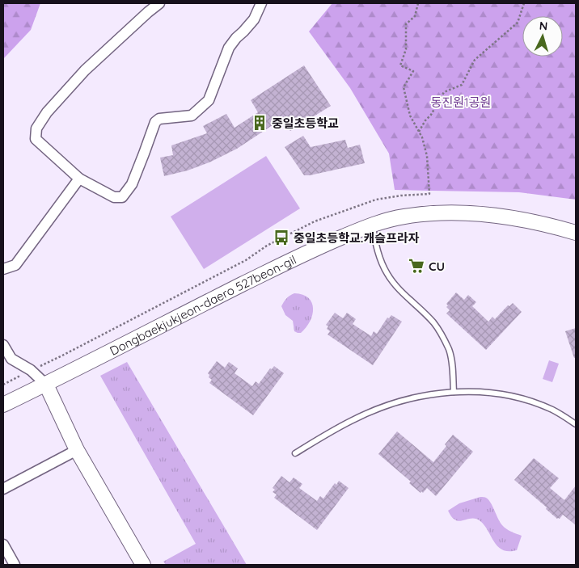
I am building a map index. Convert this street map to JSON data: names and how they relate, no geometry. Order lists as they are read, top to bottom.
{
  "streets": {
    "street": ["Dongbaekjukjeon-daero 527beon-gil"]
  },
  "parks": ["동진원1공원"],
  "places": {
    "building": ["중일초등학교"],
    "bus stop": ["중일초등학교.캐슬프라자"],
    "supermarket": ["CU"]
  },
  "north": "top"
}
